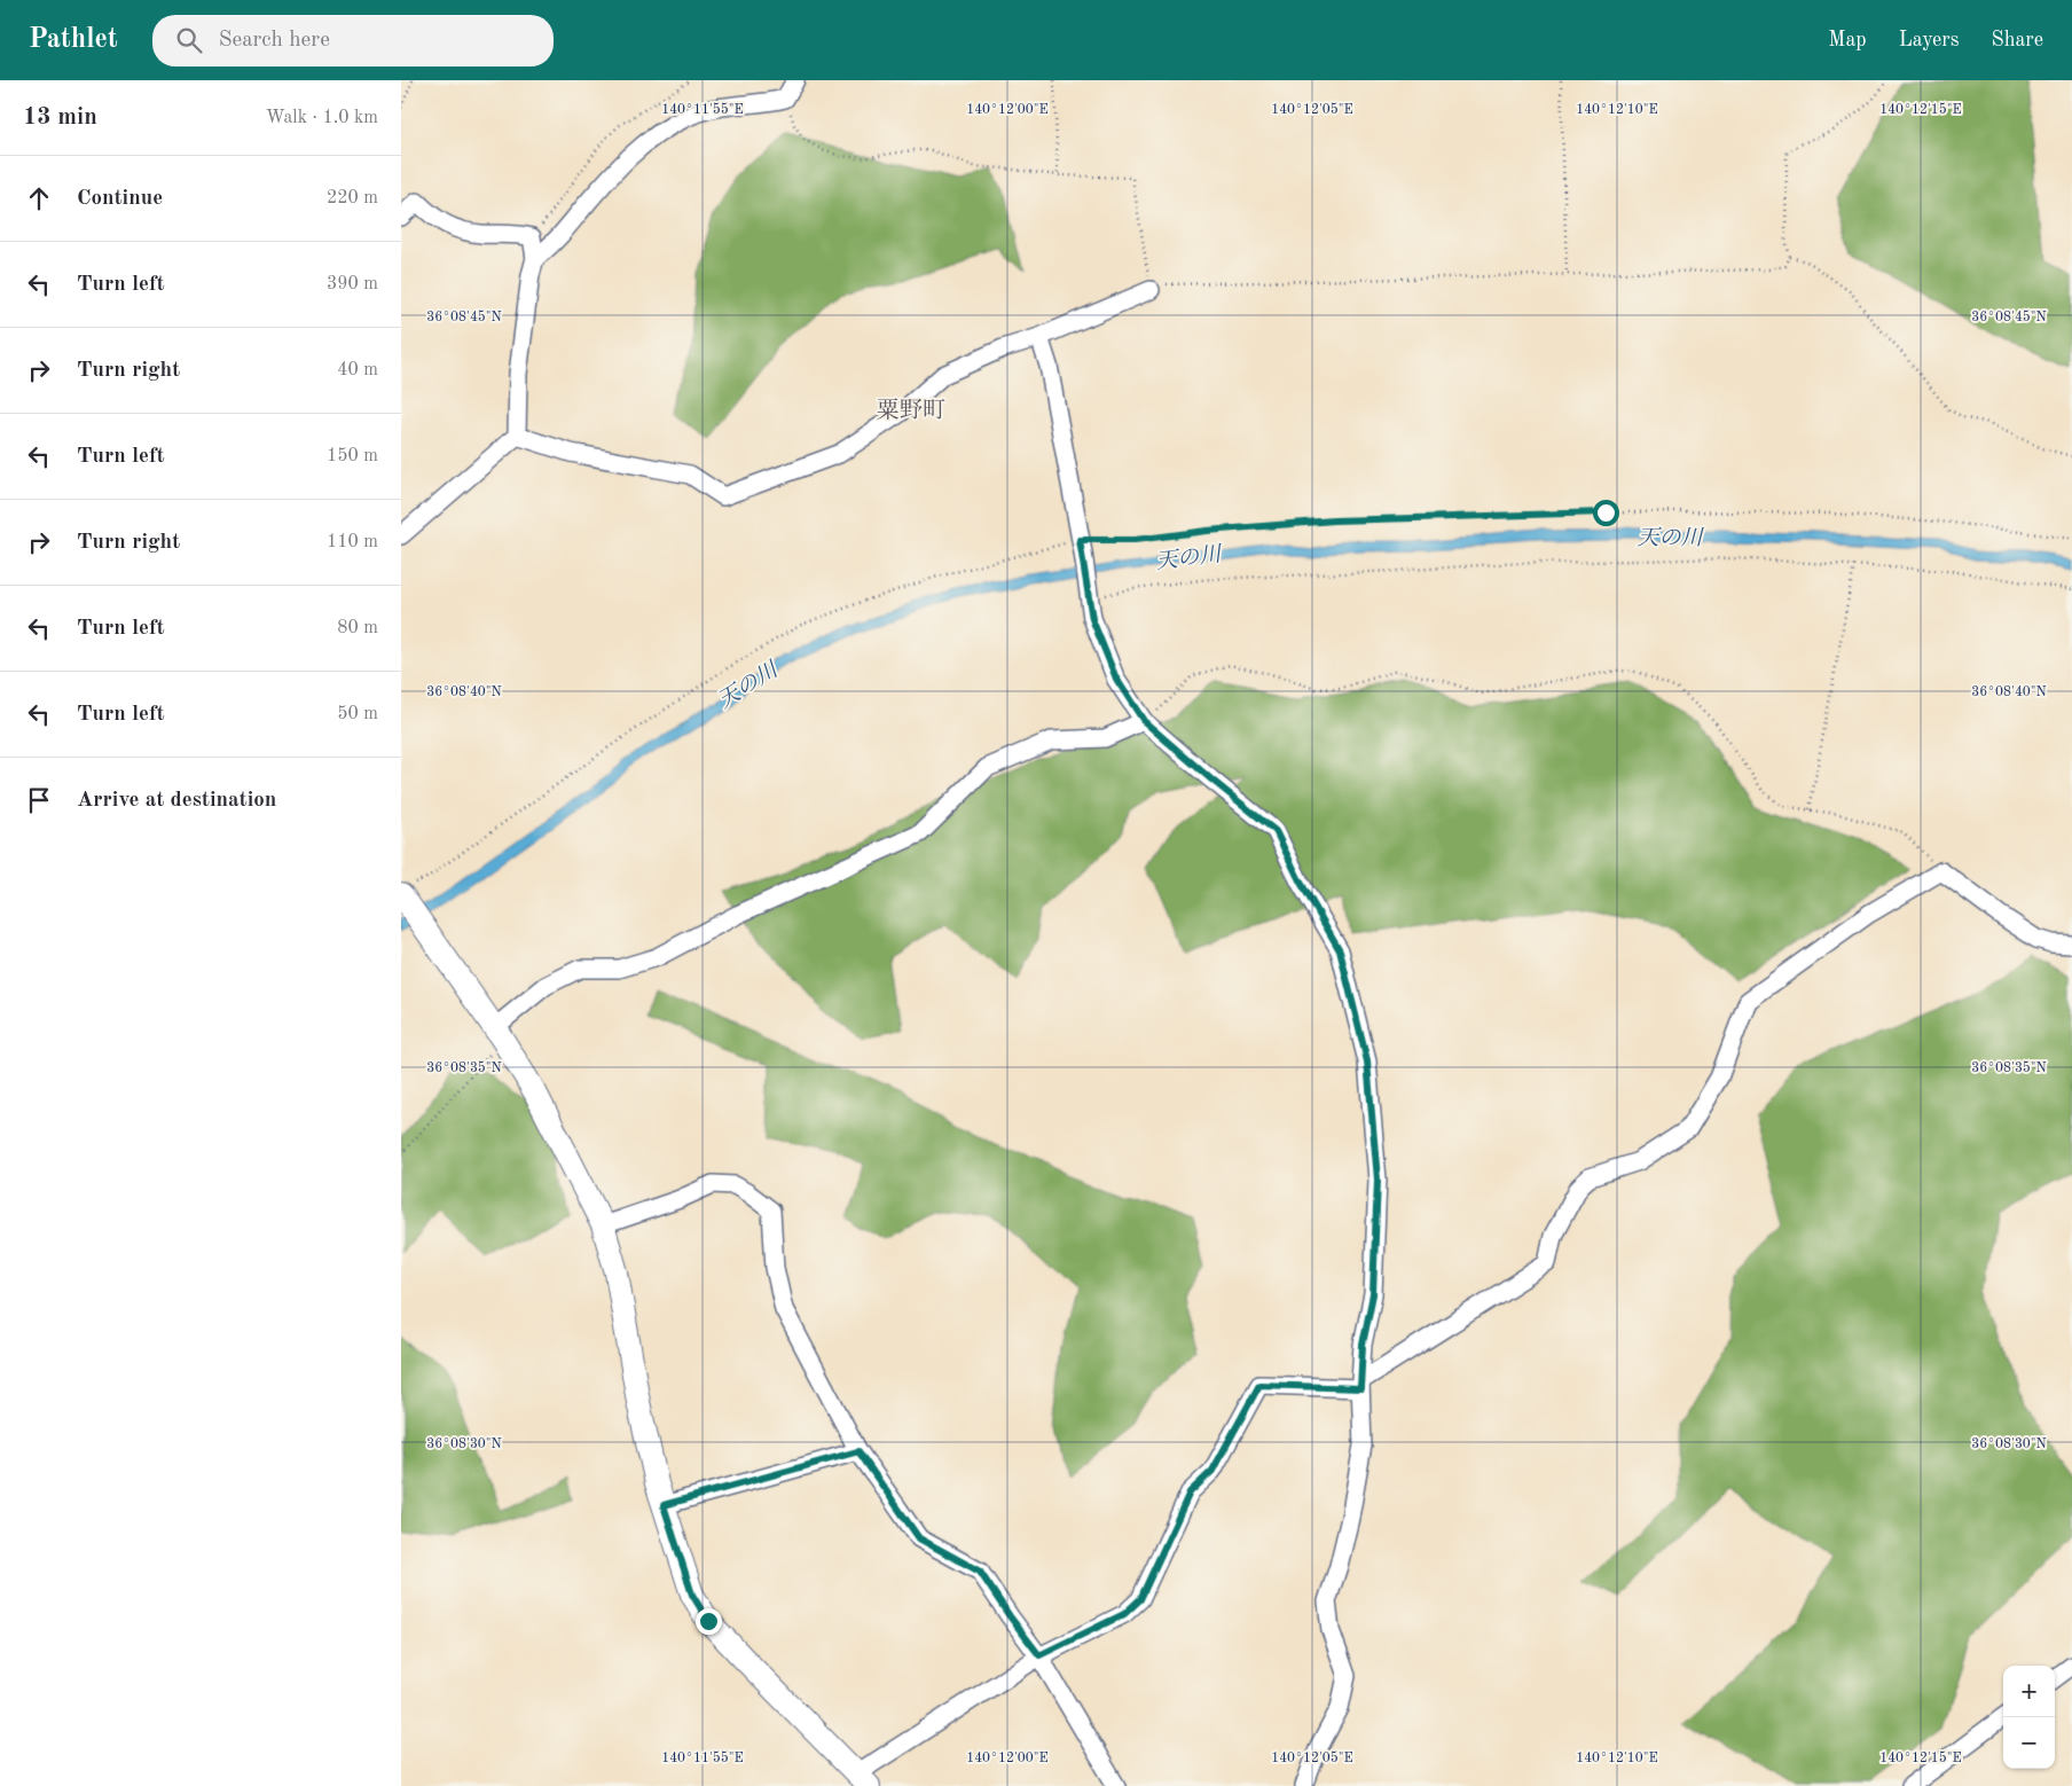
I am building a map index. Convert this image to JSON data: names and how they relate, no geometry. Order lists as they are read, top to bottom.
{
  "districts": ["粟野町"],
  "water": ["天の川"],
  "page": {
    "header": "Pathlet",
    "search": "Search here",
    "nav": ["Map", "Layers", "Share"],
    "heading": ["13 min", "Walk · 1.0 km"],
    "list": [
      ["Continue", "220 m"],
      ["Turn left", "390 m"],
      ["Turn right", "40 m"],
      ["Turn left", "150 m"],
      ["Turn right", "110 m"],
      ["Turn left", "80 m"],
      ["Turn left", "50 m"],
      "Arrive at destination"
    ],
    "map_buttons": ["+", "−"]
  },
  "coordinates": [
    "140°11'55\"E",
    "140°12'00\"E",
    "140°12'05\"E",
    "140°12'10\"E",
    "140°12'15\"E",
    "36°08'45\"N",
    "36°08'40\"N",
    "36°08'35\"N",
    "36°08'30\"N"
  ]
}
